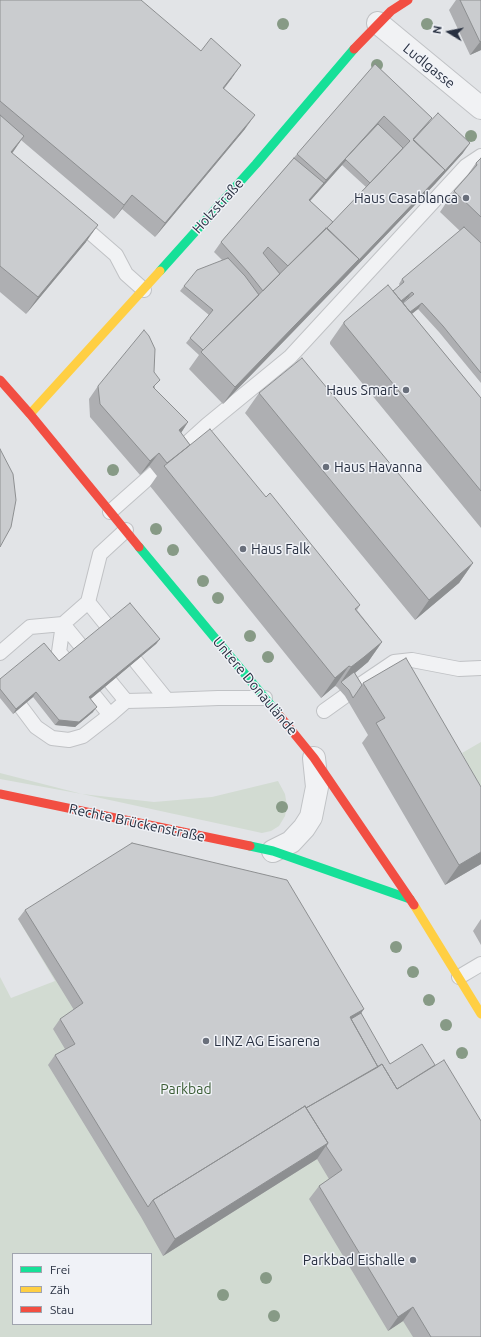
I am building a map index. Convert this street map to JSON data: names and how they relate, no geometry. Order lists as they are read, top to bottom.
{
  "streets": {
    "street": [
      "Ludlgasse",
      "Holzstraße",
      "Untere Donaulände",
      "Rechte Brückenstraße"
    ]
  },
  "crossings": [
    ["Ludlgasse", "Holzstraße"],
    ["Holzstraße", "Untere Donaulände"],
    ["Untere Donaulände", "Rechte Brückenstraße"]
  ],
  "parks": ["Parkbad"],
  "places": [
    "Haus Casablanca",
    "Haus Smart",
    "Haus Havanna",
    "Haus Falk",
    "LINZ AG Eisarena",
    "Parkbad Eishalle"
  ],
  "legend": ["Frei", "Zäh", "Stau"],
  "north": "left"
}
